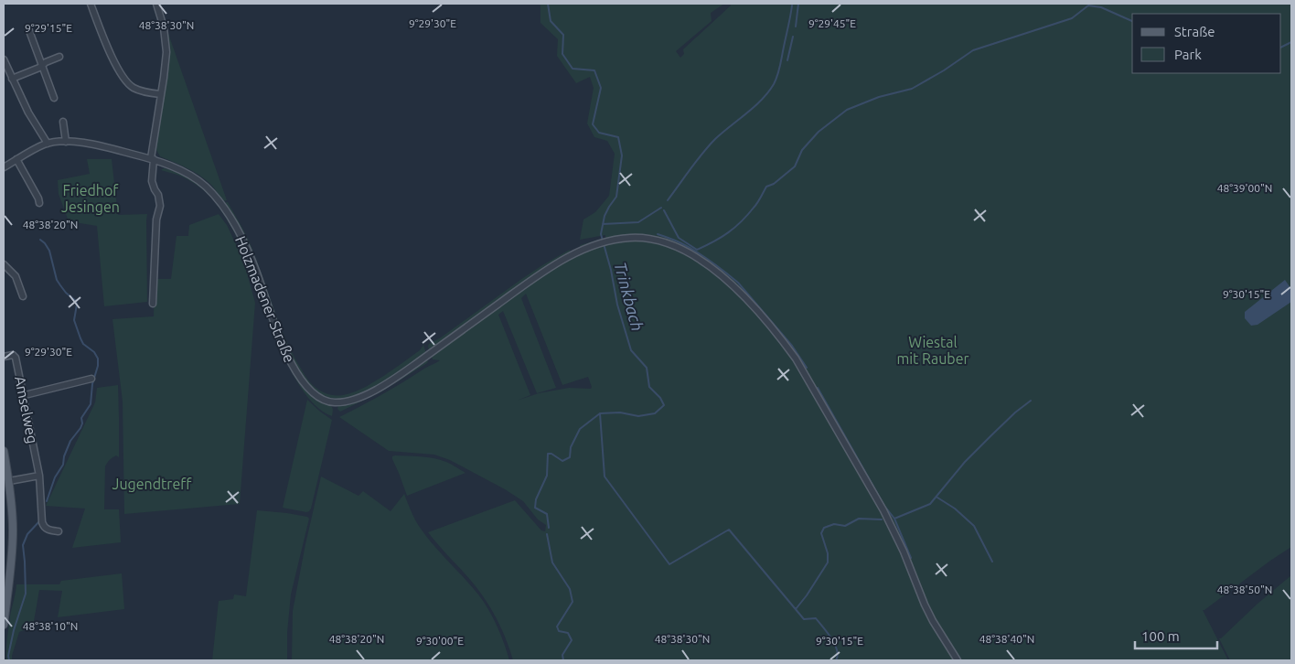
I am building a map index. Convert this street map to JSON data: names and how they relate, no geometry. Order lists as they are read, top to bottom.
{
  "streets": {
    "street": ["Holzmadener Straße", "Amselweg"]
  },
  "water": ["Trinkbach"],
  "parks": ["Friedhof Jesingen", "Wiestal mit Rauber", "Jugendtreff"],
  "legend": ["Straße", "Park"],
  "scale_bar": "100 m",
  "coordinates": [
    "9°29'30\"E",
    "9°29'45\"E",
    "48°38'30\"N",
    "9°29'15\"E",
    "48°39'00\"N",
    "48°38'20\"N",
    "9°30'15\"E",
    "48°38'50\"N",
    "48°38'10\"N",
    "48°38'40\"N",
    "9°30'00\"E"
  ]
}
